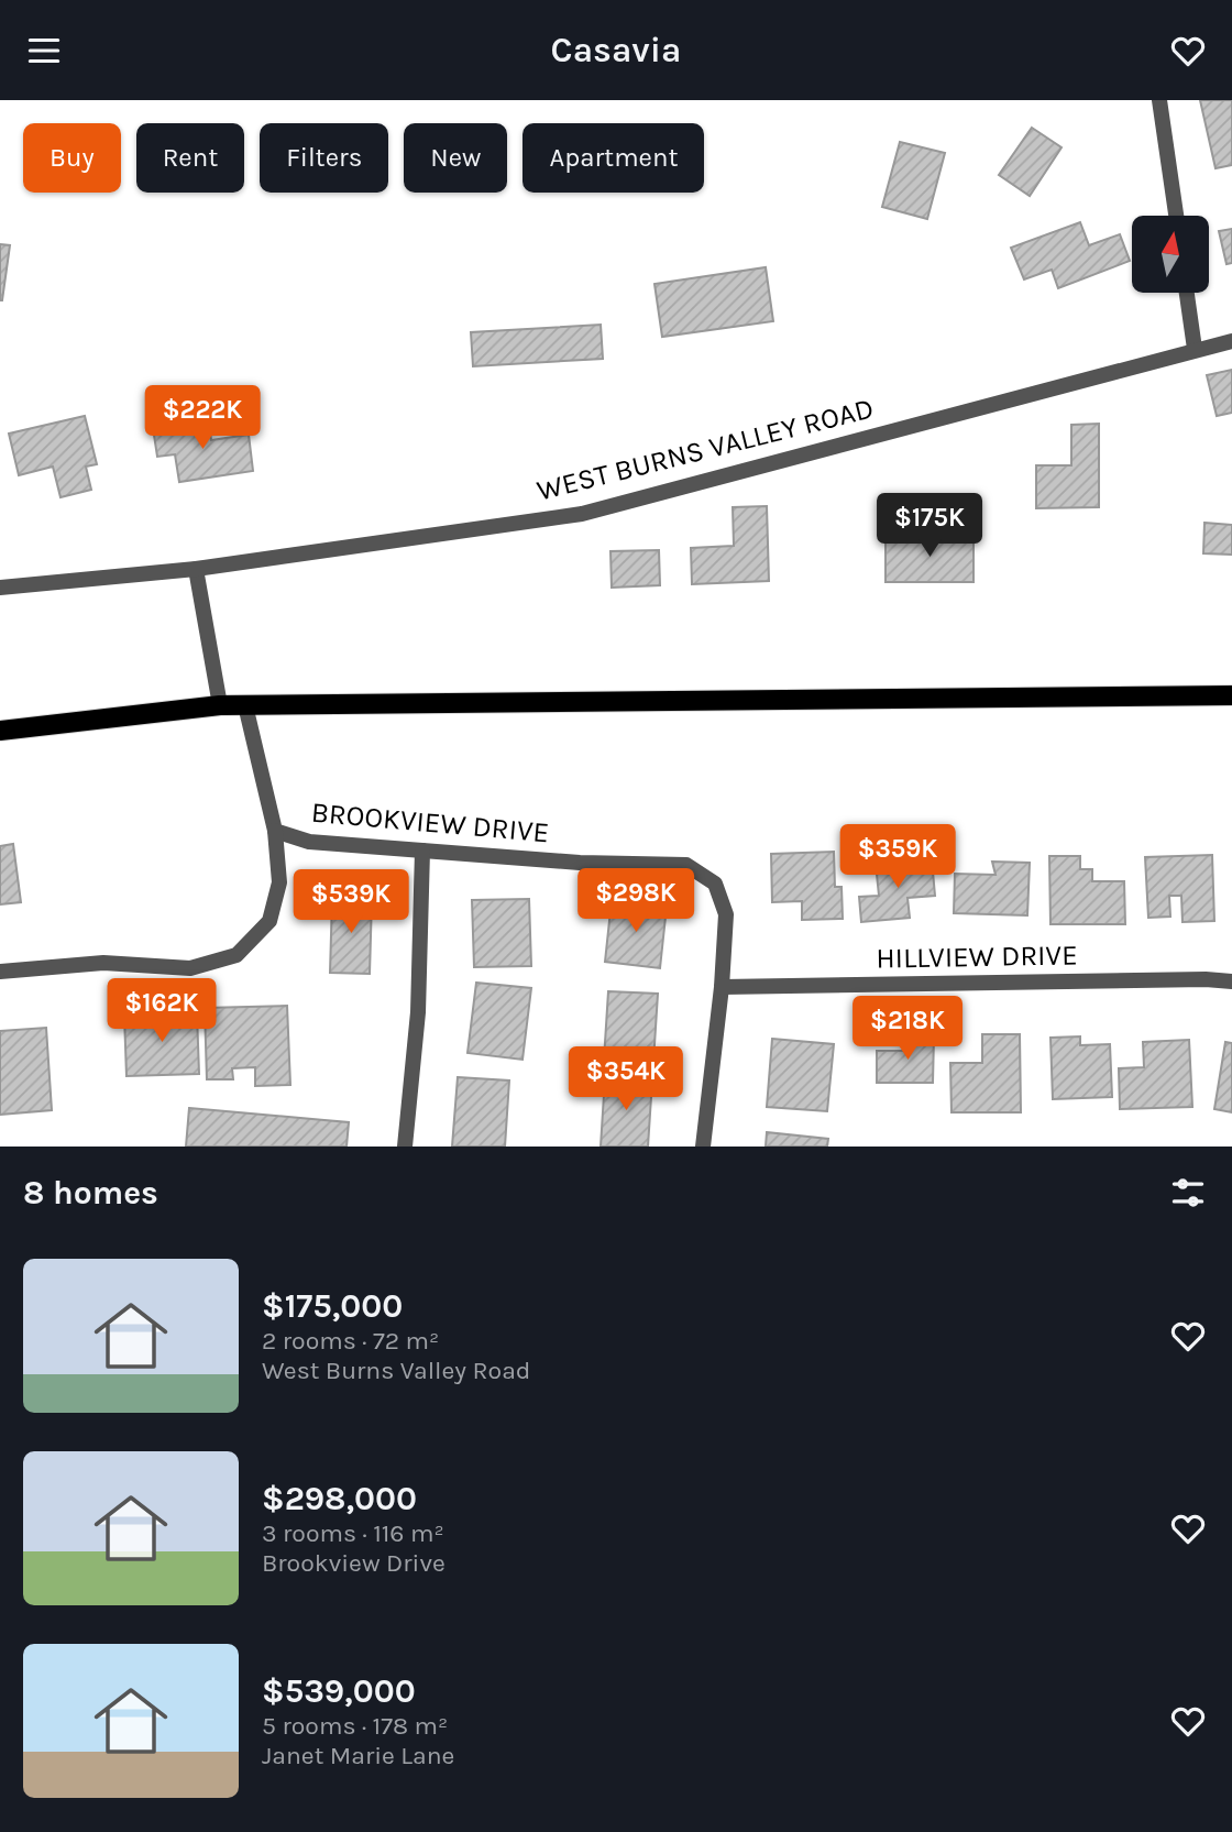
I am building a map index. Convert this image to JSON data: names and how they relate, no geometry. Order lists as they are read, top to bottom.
{
  "streets": {
    "street": ["WEST BURNS VALLEY ROAD", "BROOKVIEW DRIVE", "HILLVIEW DRIVE"]
  },
  "crossings": [
    ["BROOKVIEW DRIVE", "HILLVIEW DRIVE"]
  ],
  "north": "top",
  "page": {
    "header": "Casavia",
    "chip": [
      "Buy",
      "Rent",
      "Filters",
      "New",
      "Apartment"
    ],
    "price": [
      "$222K",
      "$175K",
      "$359K",
      "$298K",
      "$539K",
      "$162K",
      "$218K",
      "$354K"
    ],
    "heading": "8 homes",
    "list": [
      {
        "name": "$175,000",
        "note": "2 rooms · 72 m² · West Burns Valley Road"
      },
      {
        "name": "$298,000",
        "note": "3 rooms · 116 m² · Brookview Drive"
      },
      {
        "name": "$539,000",
        "note": "5 rooms · 178 m² · Janet Marie Lane"
      }
    ]
  }
}
